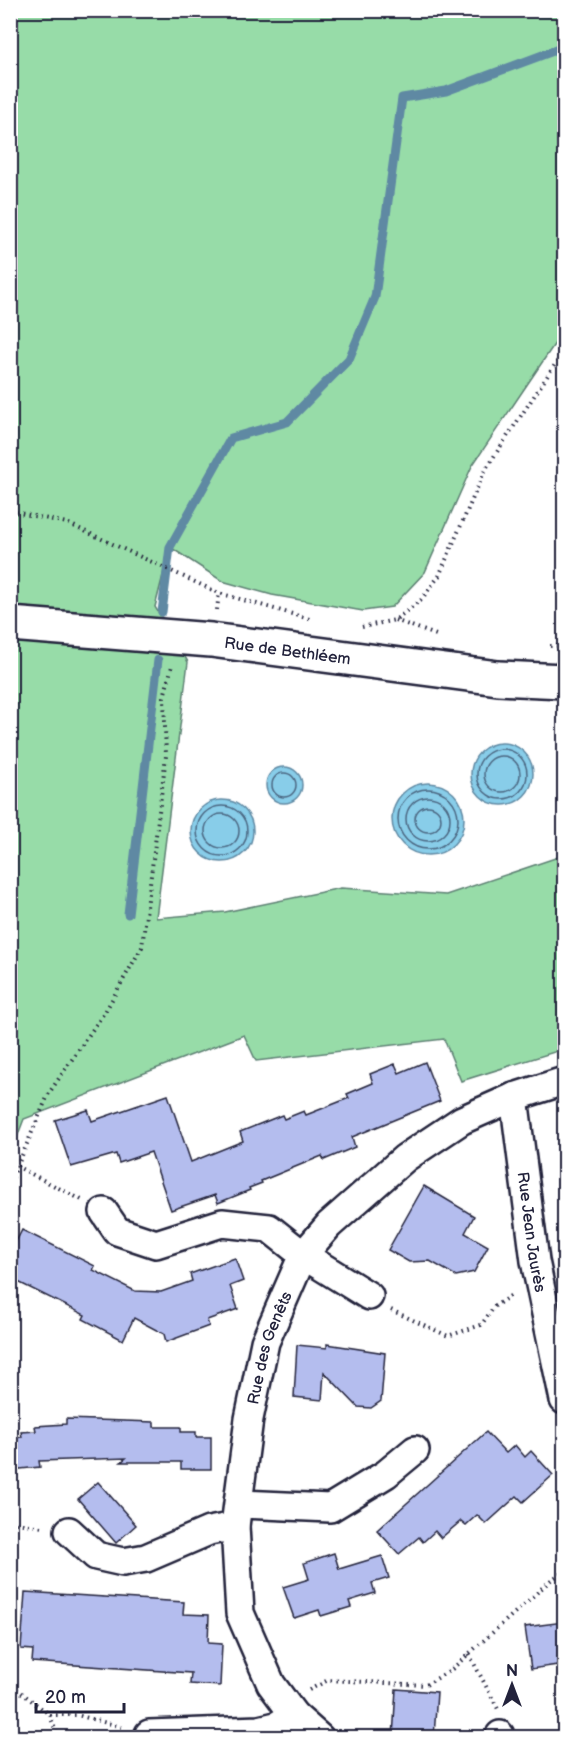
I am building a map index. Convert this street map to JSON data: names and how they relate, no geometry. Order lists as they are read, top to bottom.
{
  "streets": {
    "main road": ["Rue de Bethléem"],
    "street": ["Rue Jean Jaurès", "Rue des Genêts"]
  },
  "crossings": [
    ["Rue Jean Jaurès", "Rue des Genêts"]
  ],
  "scale_bar": "20 m",
  "north": "top"
}
